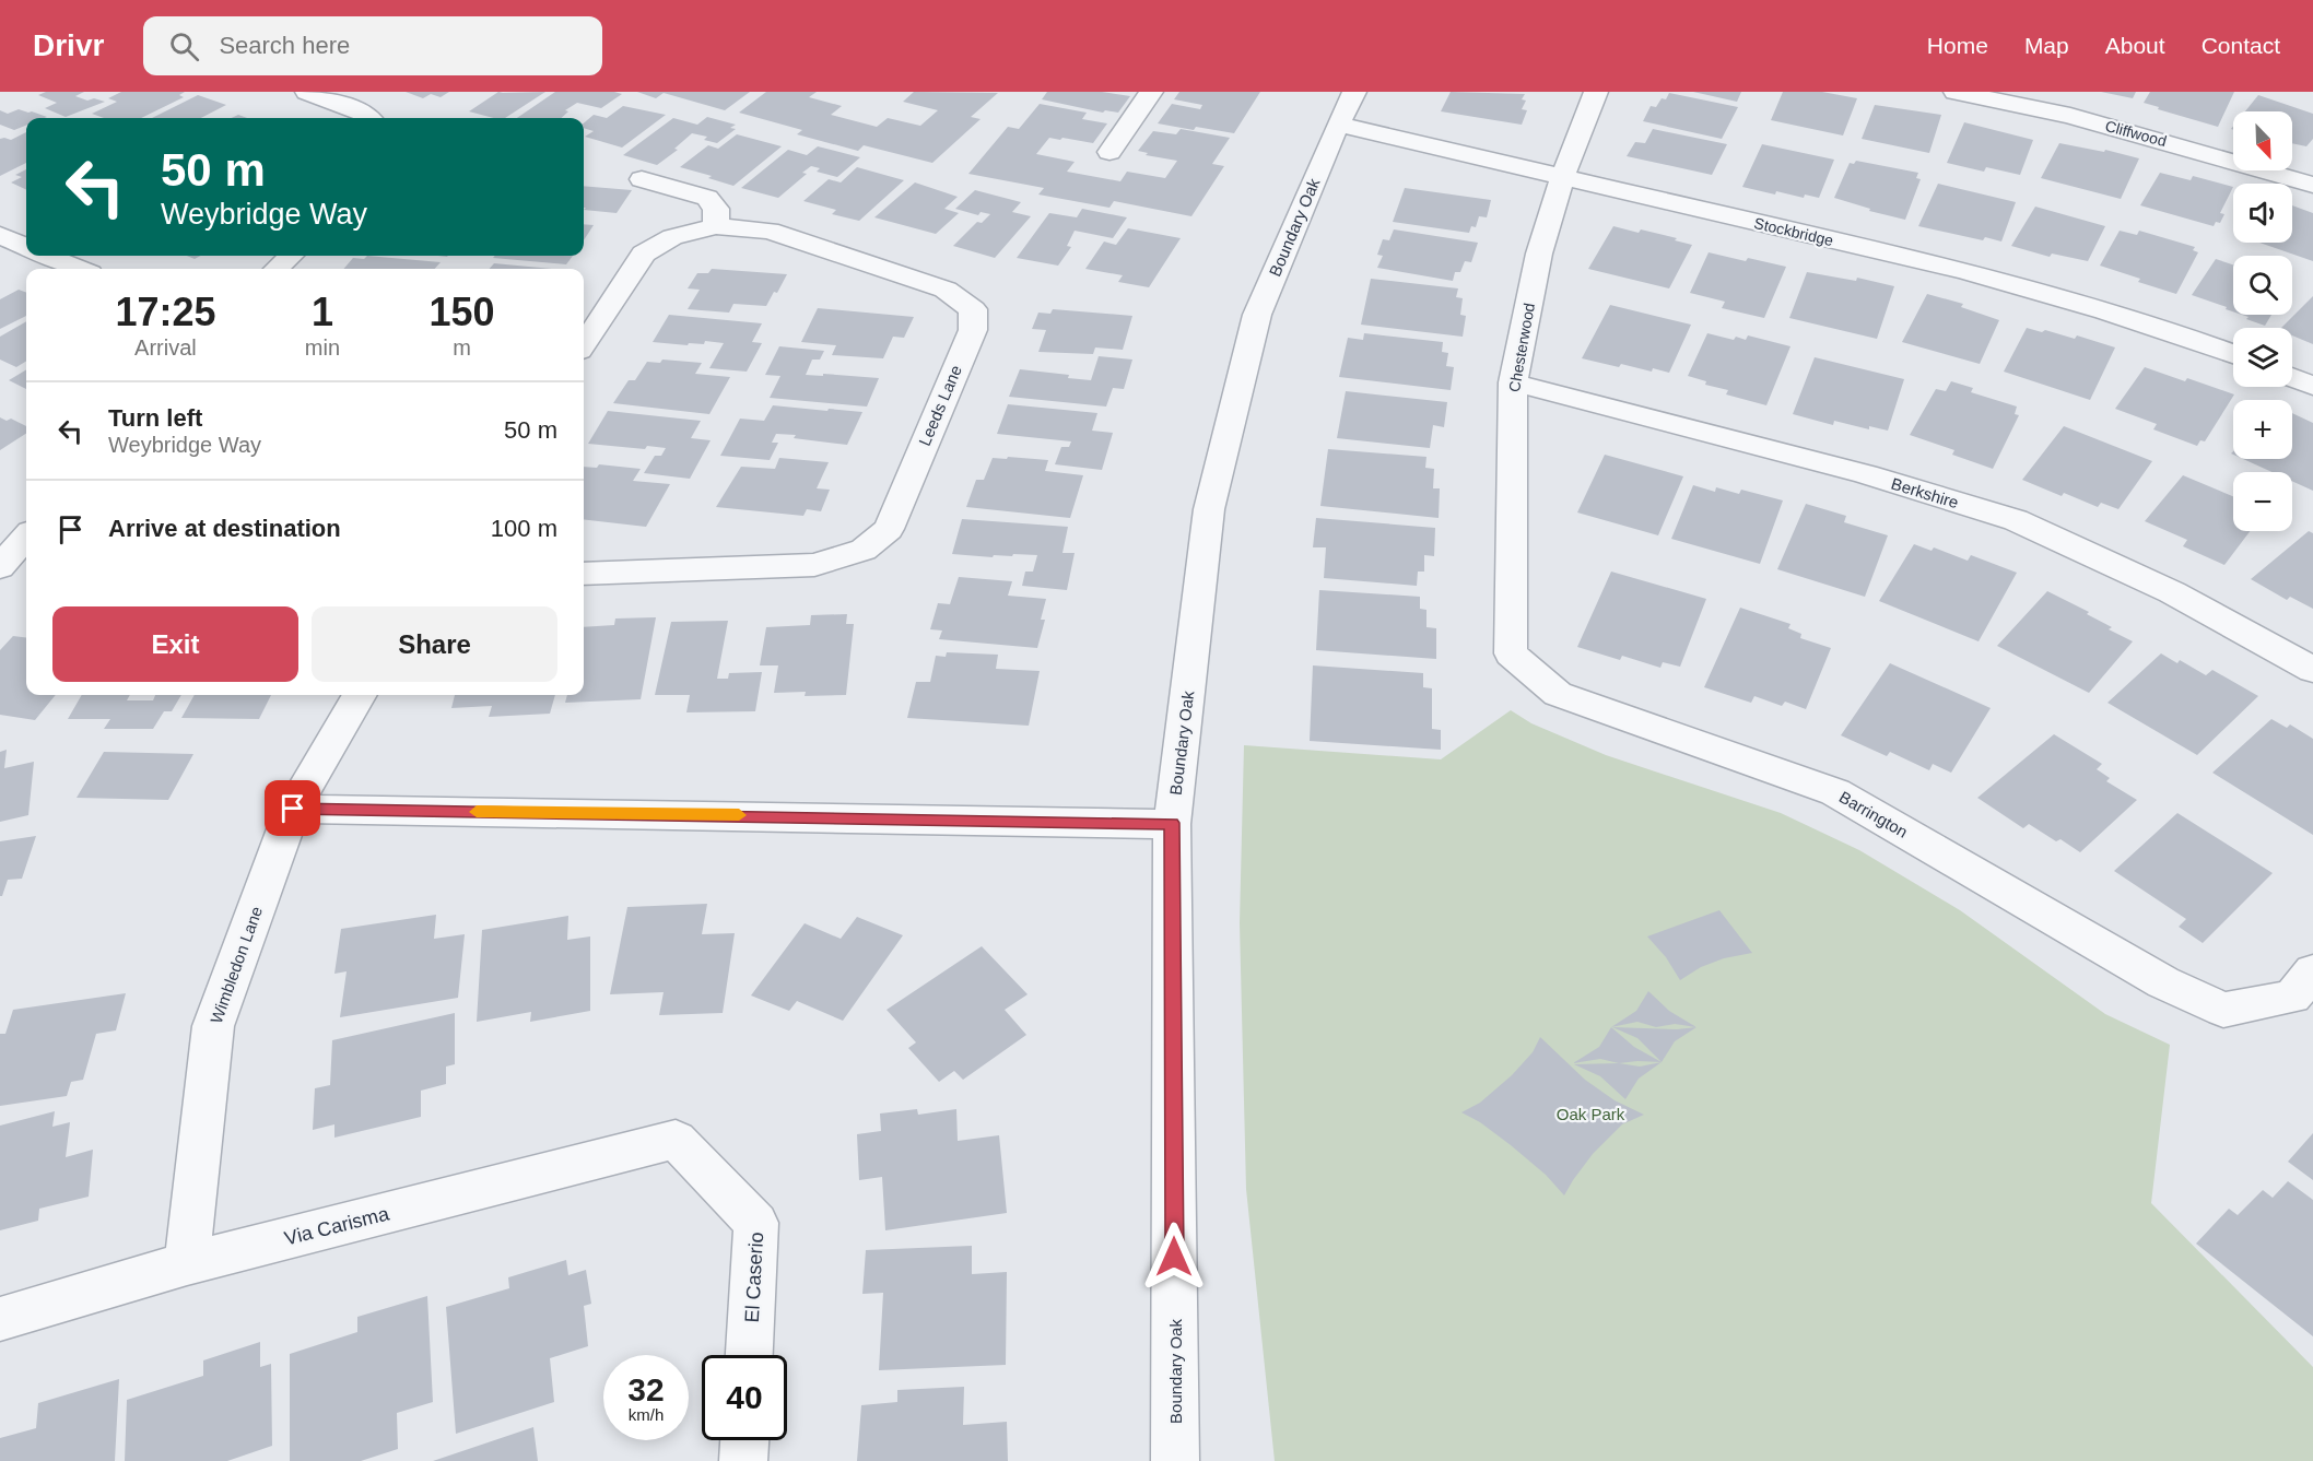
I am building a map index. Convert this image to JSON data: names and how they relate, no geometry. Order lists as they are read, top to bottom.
{
  "streets": {
    "street": [
      "Cliffwood",
      "Boundary Oak",
      "Stockbridge",
      "Chesterwood",
      "Leeds Lane",
      "Berkshire",
      "Barrington",
      "Wimbledon Lane",
      "Via Carisma",
      "El Caserio"
    ]
  },
  "crossings": [
    ["Boundary Oak", "Stockbridge"],
    ["Stockbridge", "Chesterwood"],
    ["Chesterwood", "Berkshire"],
    ["Chesterwood", "Barrington"],
    ["Wimbledon Lane", "Via Carisma"],
    ["Via Carisma", "El Caserio"]
  ],
  "parks": ["Oak Park"],
  "north": "bottom right",
  "page": {
    "header": "Drivr",
    "search": "Search here",
    "nav": [
      "Home",
      "Map",
      "About",
      "Contact"
    ],
    "map_buttons": ["+", "−"],
    "turn": ["50 m", "Weybridge Way"],
    "eta": [
      "17:25",
      "Arrival",
      "1",
      "min",
      "150",
      "m"
    ],
    "list": [
      {
        "name": "Turn left",
        "note": "Weybridge Way",
        "value": "50 m"
      },
      {
        "name": "Arrive at destination",
        "value": "100 m"
      }
    ],
    "buttons": ["Exit", "Share"],
    "speed": "32 km/h",
    "limit": "40"
  }
}
